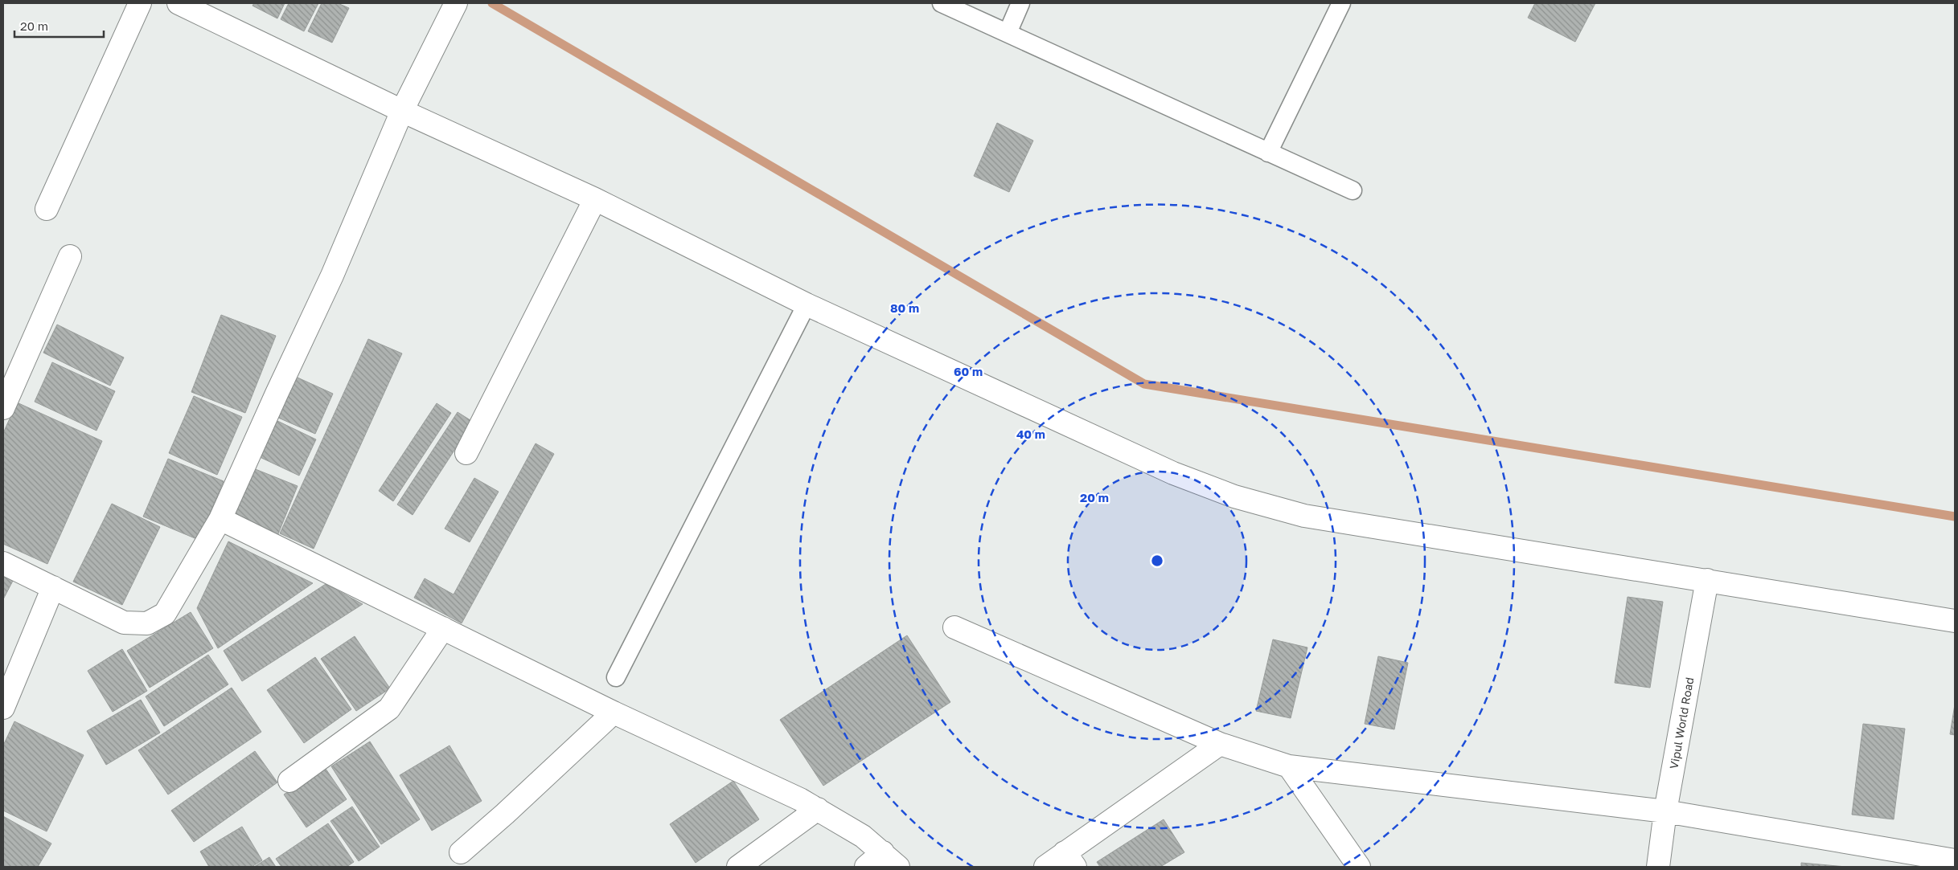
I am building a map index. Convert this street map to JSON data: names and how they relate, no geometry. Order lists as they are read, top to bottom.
{
  "streets": {
    "street": ["Vipul World Road"]
  },
  "scale_bar": "20 m",
  "rings": [
    "80 m",
    "60 m",
    "40 m",
    "20 m"
  ]
}
